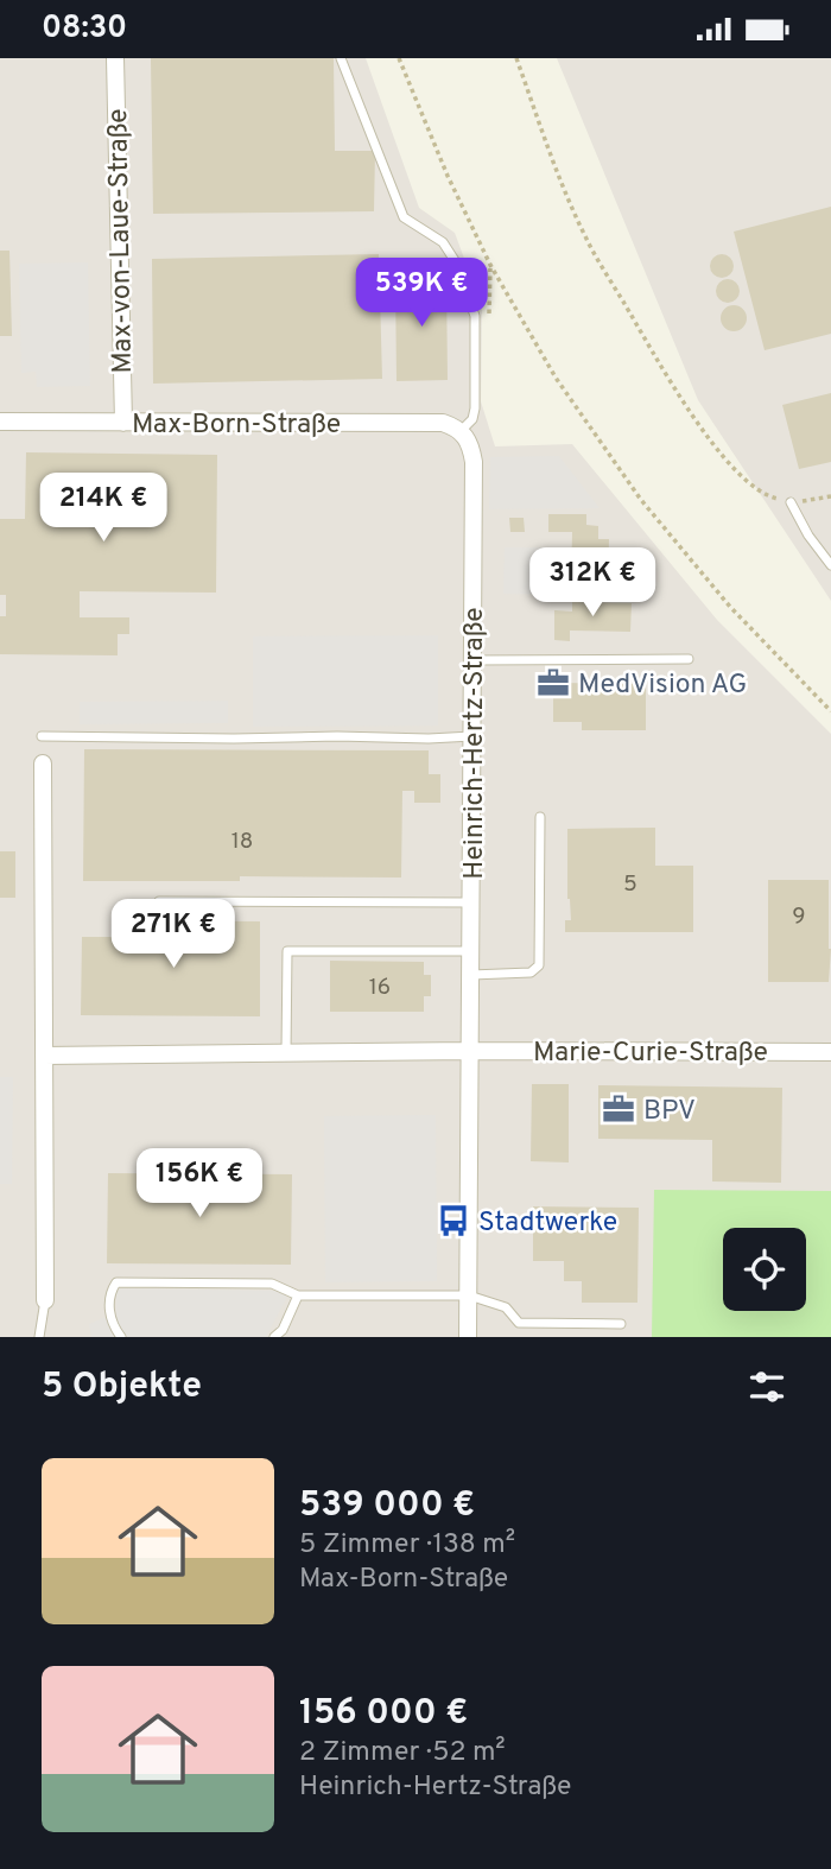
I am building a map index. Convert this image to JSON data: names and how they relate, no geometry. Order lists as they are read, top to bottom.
{
  "streets": {
    "street": [
      "Max-von-Laue-Straße",
      "Max-Born-Straße",
      "Heinrich-Hertz-Straße",
      "Marie-Curie-Straße"
    ]
  },
  "crossings": [
    ["Max-von-Laue-Straße", "Max-Born-Straße"],
    ["Max-Born-Straße", "Heinrich-Hertz-Straße"],
    ["Heinrich-Hertz-Straße", "Marie-Curie-Straße"]
  ],
  "places": {
    "office": ["MedVision AG", "BPV"],
    "bus stop": ["Stadtwerke"]
  },
  "house_numbers": [
    "18",
    "5",
    "9",
    "16"
  ],
  "page": {
    "status": "08:30",
    "price": [
      "539K €",
      "214K €",
      "312K €",
      "271K €",
      "156K €"
    ],
    "heading": "5 Objekte",
    "list": [
      {
        "name": "539 000 €",
        "note": "5 Zimmer · 138 m² · Max-Born-Straße"
      },
      {
        "name": "156 000 €",
        "note": "2 Zimmer · 52 m² · Heinrich-Hertz-Straße"
      }
    ]
  }
}
